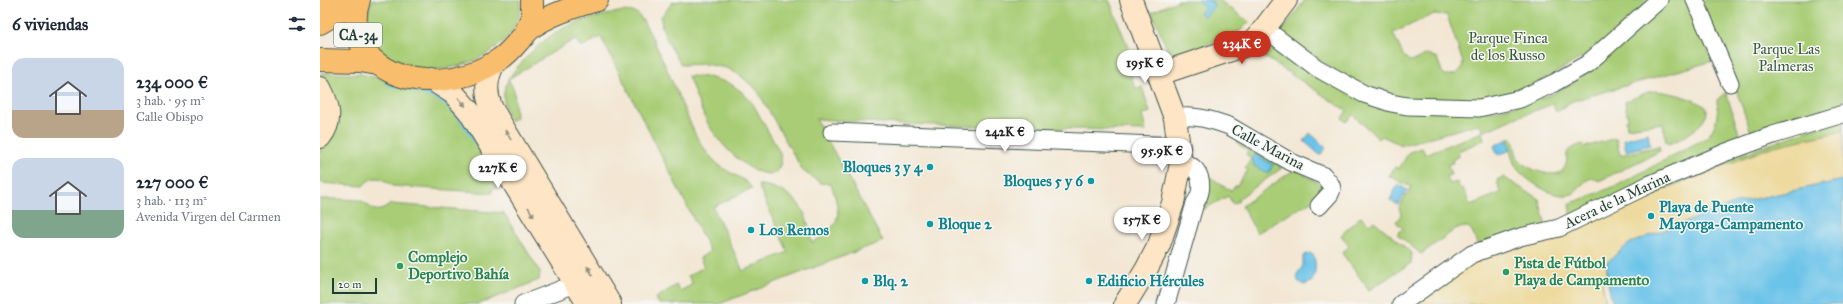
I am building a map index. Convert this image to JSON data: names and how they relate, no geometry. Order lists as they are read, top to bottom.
{
  "streets": {
    "highway": ["CA-34"],
    "street": ["Calle Marina", "Acera de la Marina"]
  },
  "parks": ["Parque Finca de los Russo", "Parque Las Palmeras"],
  "places": [
    "Bloques 3 y 4",
    "Bloques 5 y 6",
    "Playa de Puente Mayorga-Campamento",
    "Bloque 2",
    "Los Remos",
    "Complejo Deportivo Bahía",
    "Pista de Fútbol Playa de Campamento",
    "Blq. 2",
    "Edificio Hércules"
  ],
  "scale_bar": "20 m",
  "page": {
    "heading": "6 viviendas",
    "price": [
      "234K €",
      "195K €",
      "242K €",
      "95.9K €",
      "227K €",
      "157K €"
    ],
    "list": [
      {
        "name": "234 000 €",
        "note": "3 hab. · 95 m² · Calle Obispo"
      },
      {
        "name": "227 000 €",
        "note": "3 hab. · 113 m² · Avenida Virgen del Carmen"
      }
    ],
    "scale": "20 m"
  }
}
